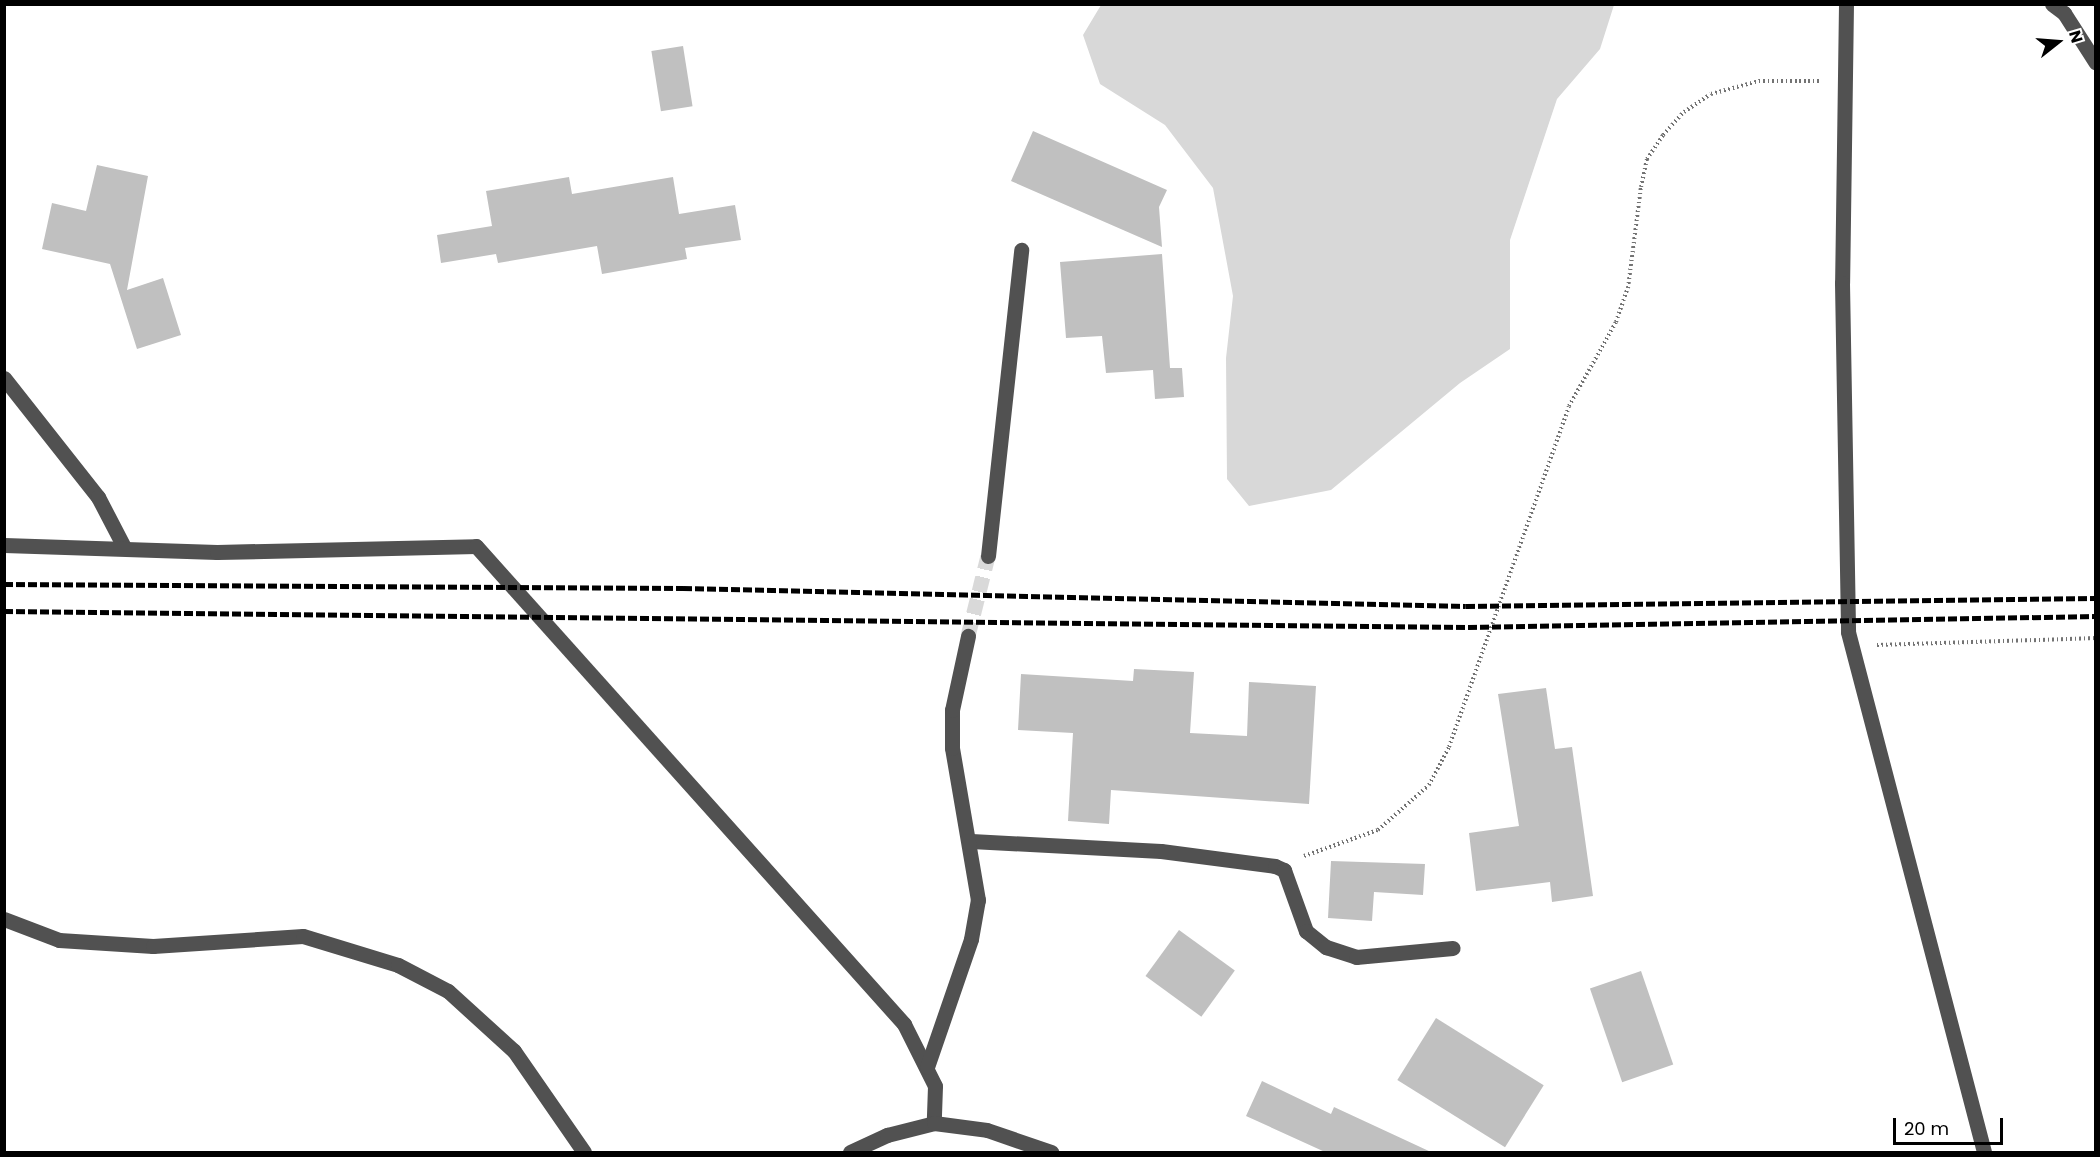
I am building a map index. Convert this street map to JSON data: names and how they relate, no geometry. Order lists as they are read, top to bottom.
{
  "scale_bar": "20 m",
  "north": "right"
}
